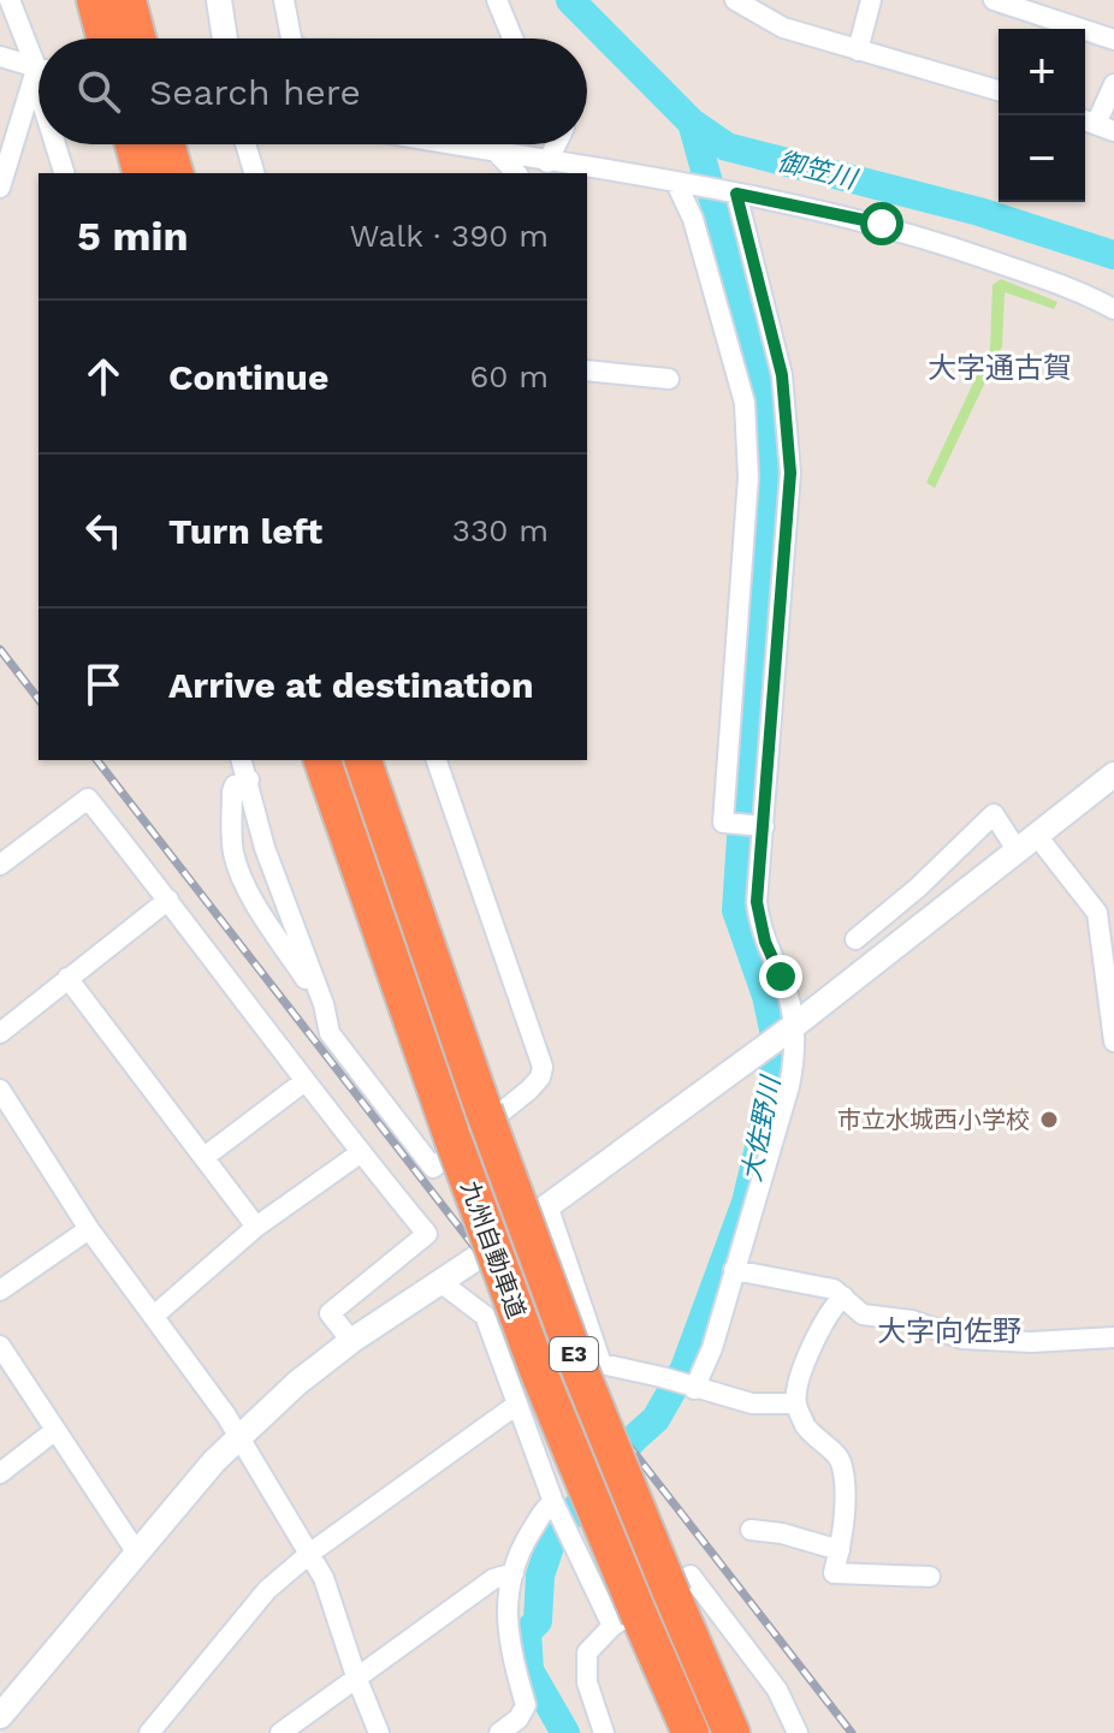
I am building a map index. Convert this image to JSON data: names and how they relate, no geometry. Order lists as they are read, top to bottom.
{
  "streets": {
    "highway": ["九州自動車道", "E3"]
  },
  "districts": ["大字通古賀", "大字向佐野"],
  "water": ["御笠川", "大佐野川"],
  "places": ["市立水城西小学校"],
  "page": {
    "map_buttons": ["+", "−"],
    "search": "Search here",
    "heading": ["5 min", "Walk · 390 m"],
    "list": [
      ["Continue", "60 m"],
      ["Turn left", "330 m"],
      "Arrive at destination"
    ]
  }
}
